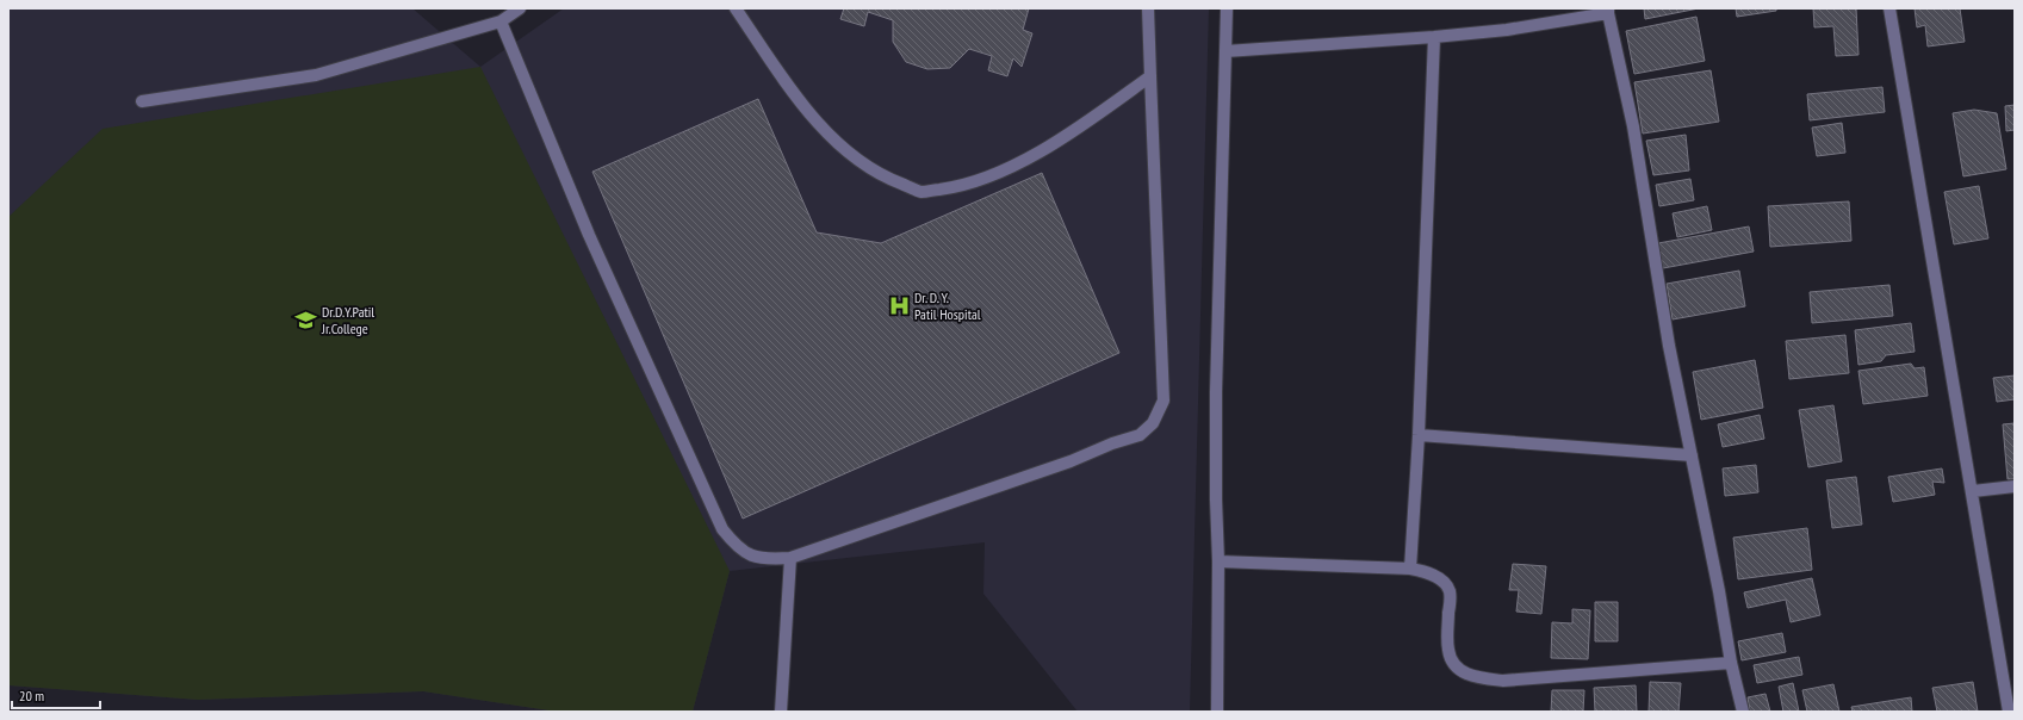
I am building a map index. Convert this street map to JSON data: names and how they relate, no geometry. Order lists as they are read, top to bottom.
{
  "places": {
    "hospital": ["Dr. D. Y. Patil Hospital"],
    "school or university": ["Dr.D.Y.Patil Jr.College"]
  },
  "scale_bar": "20 m"
}
